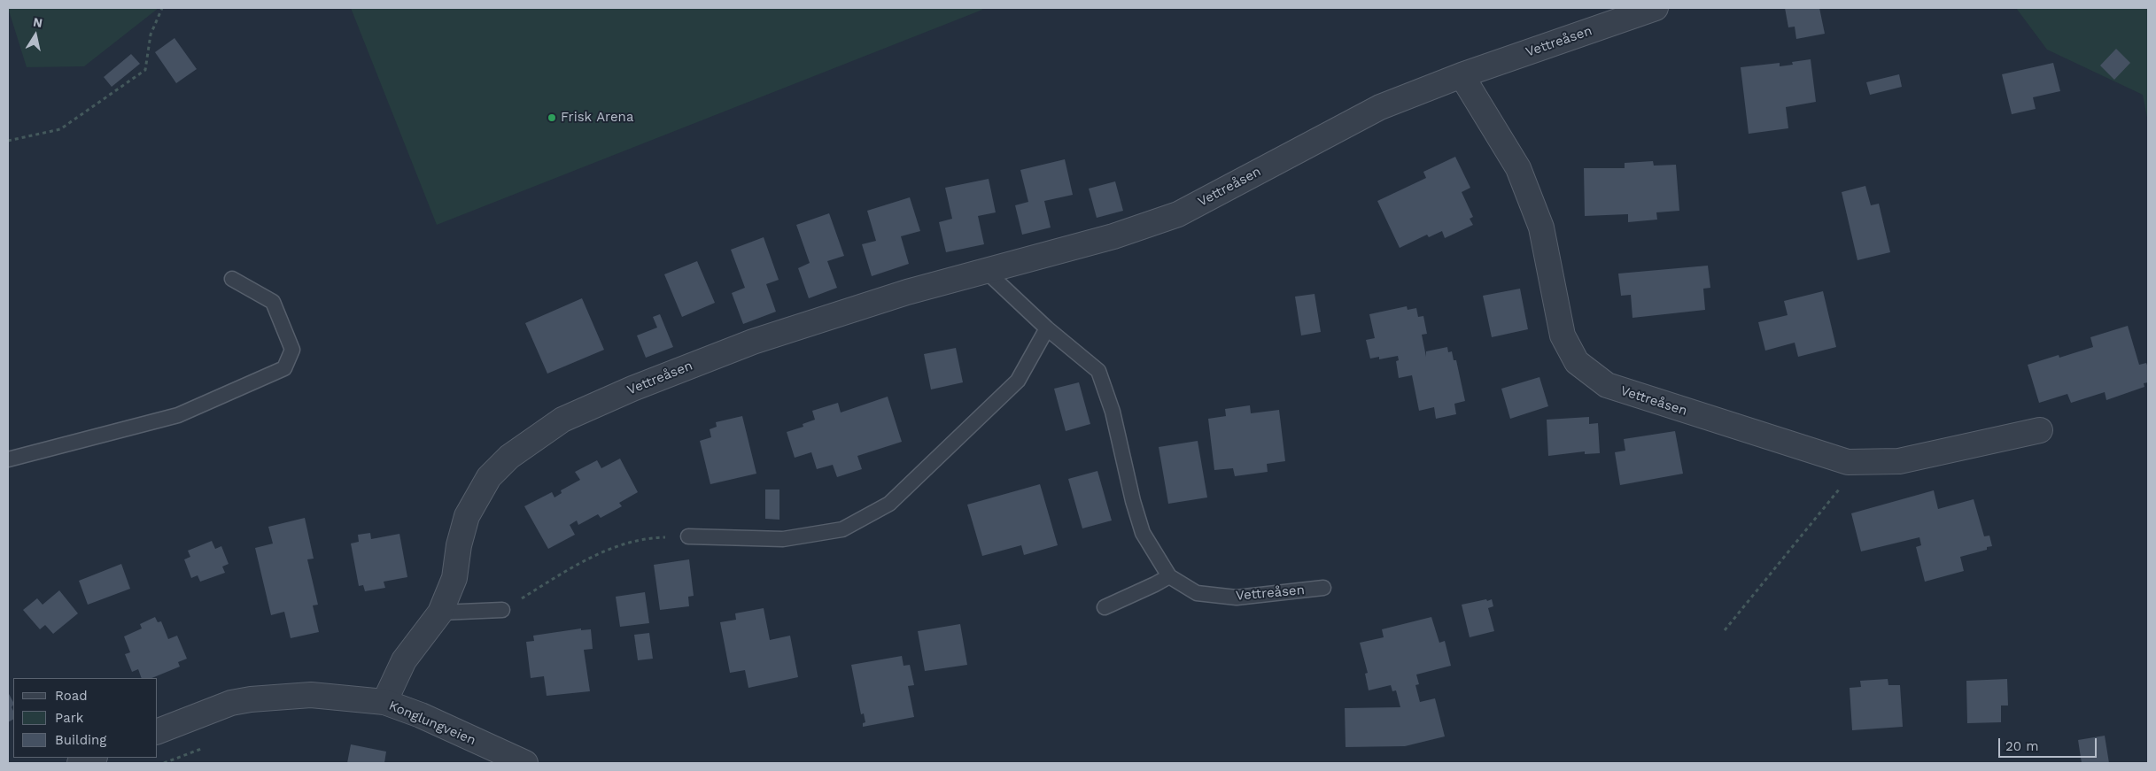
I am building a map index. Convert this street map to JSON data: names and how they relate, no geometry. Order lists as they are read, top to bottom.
{
  "streets": {
    "street": ["Vettreåsen", "Konglungveien"]
  },
  "crossings": [
    ["Vettreåsen", "Konglungveien"]
  ],
  "places": ["Frisk Arena"],
  "legend": ["Road", "Park", "Building"],
  "scale_bar": "20 m",
  "north": "top"
}
